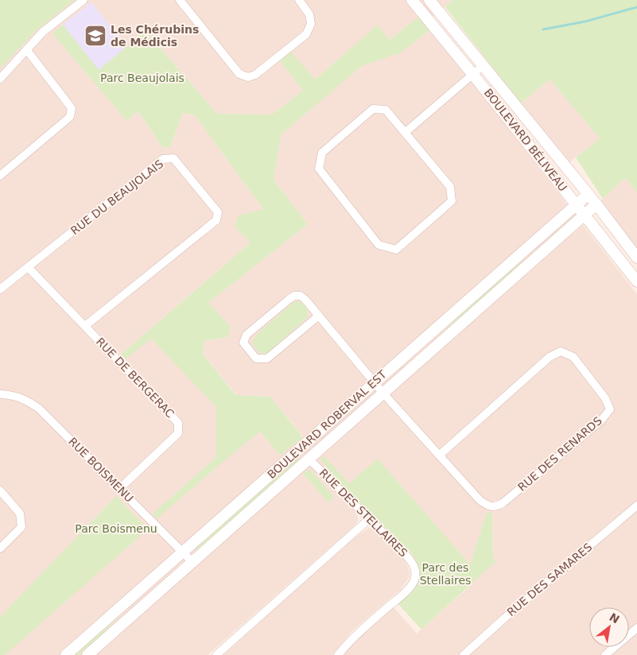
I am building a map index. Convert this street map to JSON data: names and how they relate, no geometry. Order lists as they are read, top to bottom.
{
  "streets": {
    "street": [
      "BOULEVARD BÉLIVEAU",
      "RUE DU BEAUJOLAIS",
      "RUE DE BERGERAC",
      "BOULEVARD ROBERVAL EST",
      "RUE DES RENARDS",
      "RUE BOISMENU",
      "RUE DES STELLAIRES",
      "RUE DES SAMARES"
    ]
  },
  "crossings": [
    ["BOULEVARD BÉLIVEAU", "BOULEVARD ROBERVAL EST"],
    ["RUE DU BEAUJOLAIS", "RUE DE BERGERAC"],
    ["RUE DE BERGERAC", "RUE BOISMENU"],
    ["BOULEVARD ROBERVAL EST", "RUE DES RENARDS"],
    ["BOULEVARD ROBERVAL EST", "RUE BOISMENU"],
    ["BOULEVARD ROBERVAL EST", "RUE DES STELLAIRES"]
  ],
  "parks": ["Parc Beaujolais", "Parc Boismenu", "Parc des Stellaires"],
  "places": {
    "school or university": ["Les Chérubins de Médicis"]
  },
  "north": "top right"
}
